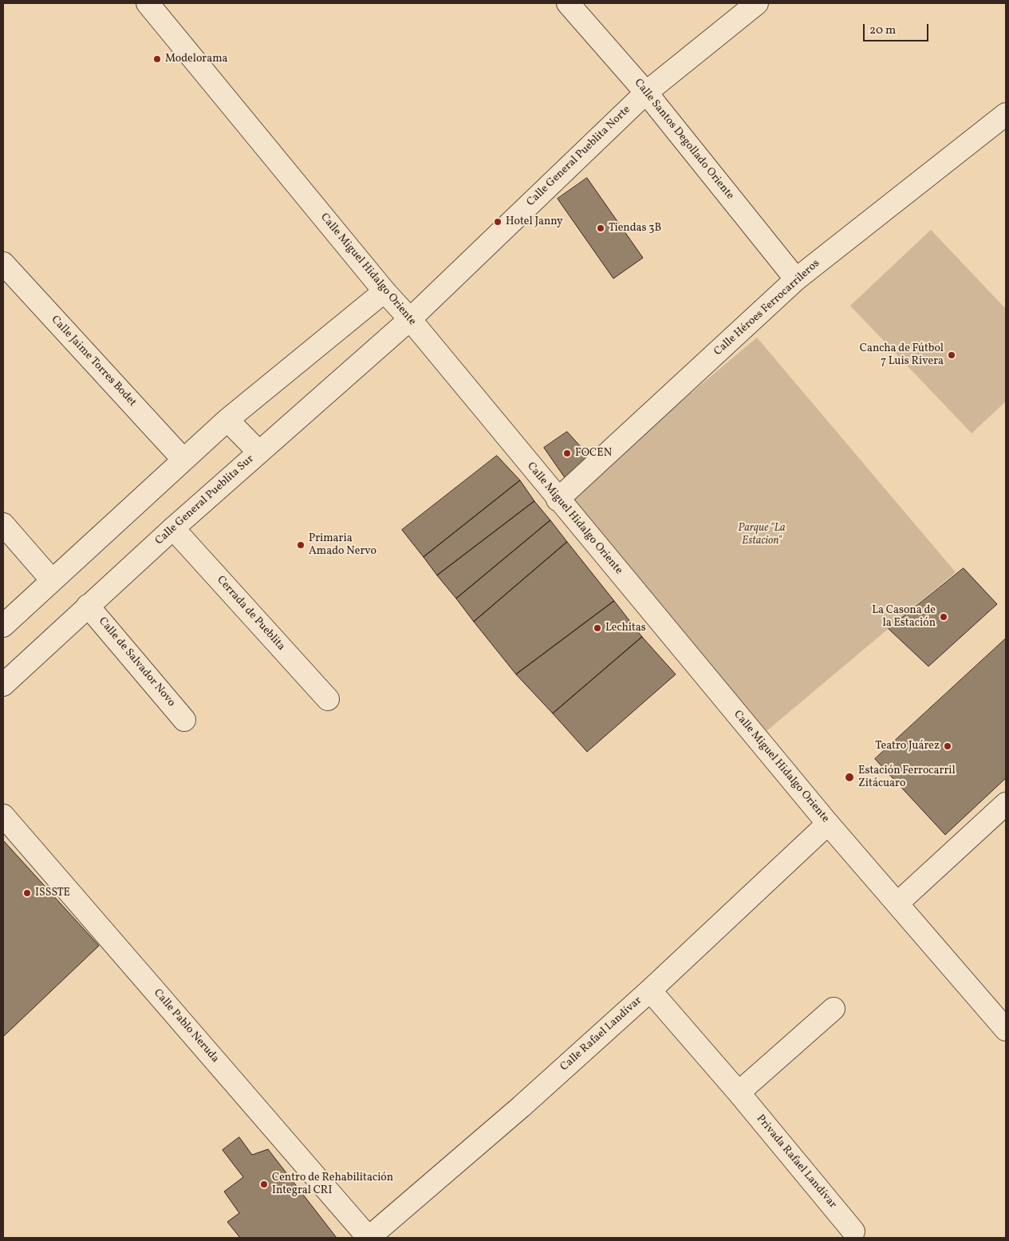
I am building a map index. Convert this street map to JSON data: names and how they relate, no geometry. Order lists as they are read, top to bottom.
{
  "streets": {
    "street": [
      "Calle Santos Degollado Oriente",
      "Calle General Pueblita Norte",
      "Calle Miguel Hidalgo Oriente",
      "Calle Héroes Ferrocarrileros",
      "Calle Jaime Torres Bodet",
      "Calle General Pueblita Sur",
      "Cerrada de Pueblita",
      "Calle de Salvador Novo",
      "Calle Pablo Neruda",
      "Calle Rafael Landívar",
      "Privada Rafael Landívar"
    ]
  },
  "crossings": [
    ["Calle Santos Degollado Oriente", "Calle General Pueblita Norte"],
    ["Calle Santos Degollado Oriente", "Calle Héroes Ferrocarrileros"],
    ["Calle General Pueblita Norte", "Calle Miguel Hidalgo Oriente"],
    ["Calle General Pueblita Norte", "Calle General Pueblita Sur"],
    ["Calle Miguel Hidalgo Oriente", "Calle Héroes Ferrocarrileros"],
    ["Calle Miguel Hidalgo Oriente", "Calle General Pueblita Sur"],
    ["Calle Miguel Hidalgo Oriente", "Calle Rafael Landívar"],
    ["Calle General Pueblita Sur", "Cerrada de Pueblita"],
    ["Calle General Pueblita Sur", "Calle de Salvador Novo"],
    ["Calle Pablo Neruda", "Calle Rafael Landívar"],
    ["Calle Rafael Landívar", "Privada Rafael Landívar"]
  ],
  "parks": ["Parque \"La Estacion\""],
  "places": [
    "Modelorama",
    "Hotel Janny",
    "Tiendas 3B",
    "Cancha de Fútbol 7 Luis Rivera",
    "FOCEN",
    "Primaria Amado Nervo",
    "La Casona de la Estación",
    "Lechitas",
    "Teatro Juárez",
    "Estación Ferrocarril Zitácuaro",
    "ISSSTE",
    "Centro de Rehabilitación Integral CRI"
  ],
  "scale_bar": "20 m"
}
